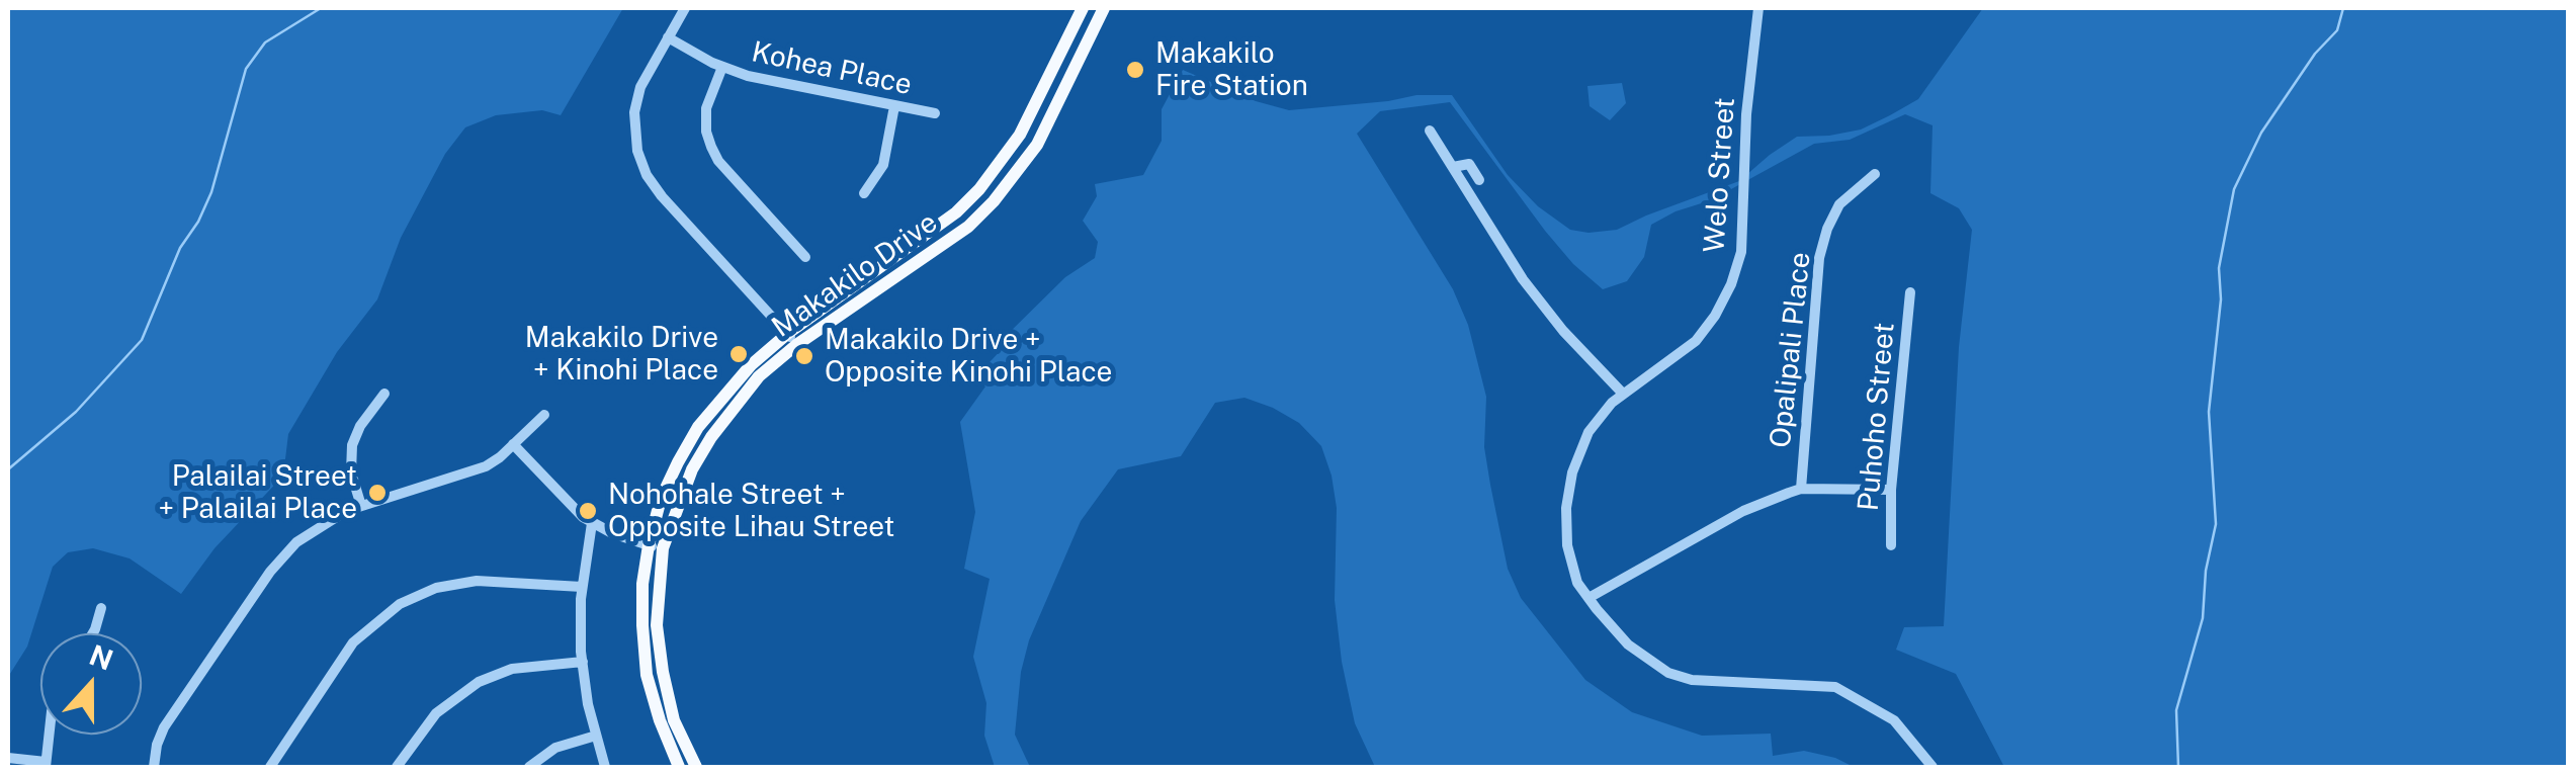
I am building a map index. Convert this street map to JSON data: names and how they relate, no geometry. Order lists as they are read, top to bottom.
{
  "streets": {
    "main road": ["Makakilo Drive"],
    "street": [
      "Kohea Place",
      "Welo Street",
      "Opalipali Place",
      "Puhoho Street"
    ]
  },
  "places": [
    "Makakilo Fire Station",
    "Makakilo Drive + Kinohi Place",
    "Makakilo Drive + Opposite Kinohi Place",
    "Palailai Street + Palailai Place",
    "Nohohale Street + Opposite Lihau Street"
  ],
  "north": "top"
}
